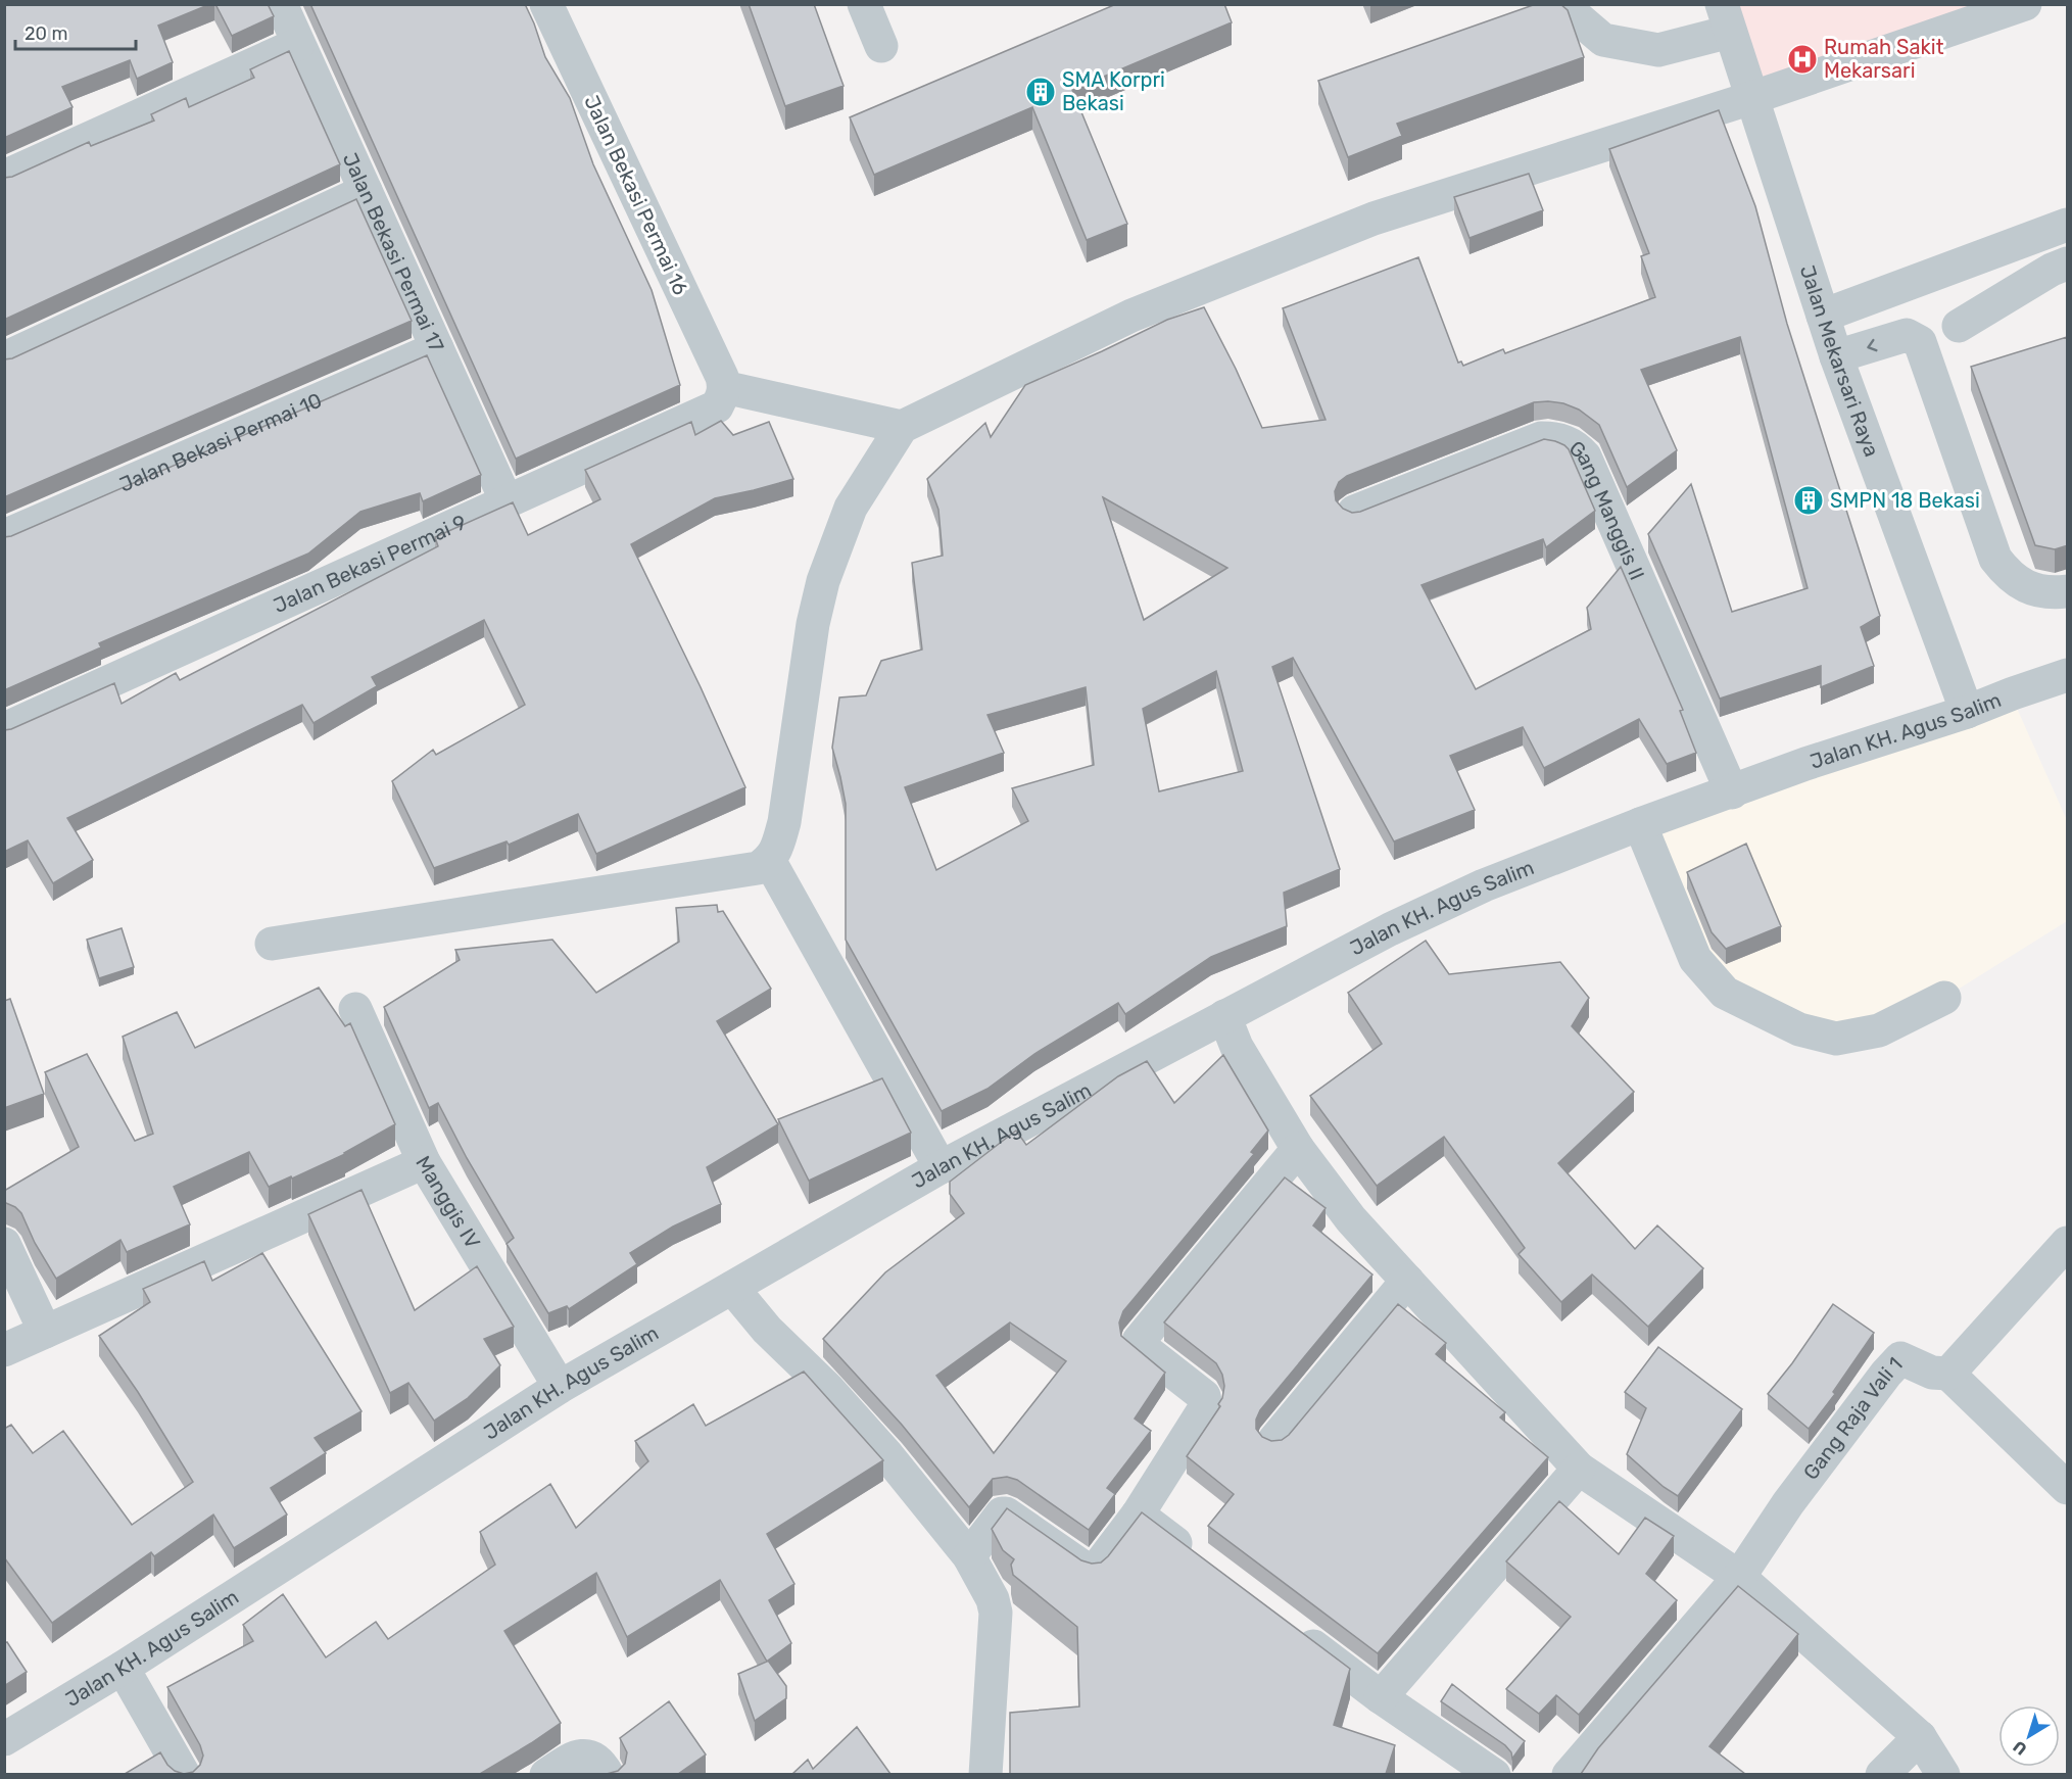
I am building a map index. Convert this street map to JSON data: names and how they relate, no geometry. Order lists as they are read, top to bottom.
{
  "streets": {
    "street": [
      "Jalan Bekasi Permai 16",
      "Jalan Bekasi Permai 17",
      "Jalan Mekarsari Raya",
      "Jalan Bekasi Permai 10",
      "Gang Manggis II",
      "Jalan Bekasi Permai 9",
      "Jalan KH. Agus Salim",
      "Manggis IV",
      "Gang Raja Vali 1"
    ]
  },
  "crossings": [
    ["Jalan Bekasi Permai 16", "Jalan Bekasi Permai 9"],
    ["Jalan Bekasi Permai 17", "Jalan Bekasi Permai 10"],
    ["Jalan Bekasi Permai 17", "Jalan Bekasi Permai 9"],
    ["Jalan Mekarsari Raya", "Jalan KH. Agus Salim"],
    ["Gang Manggis II", "Jalan KH. Agus Salim"],
    ["Jalan KH. Agus Salim", "Manggis IV"]
  ],
  "places": {
    "hospital": ["Rumah Sakit Mekarsari"],
    "building": ["SMA Korpri Bekasi", "SMPN 18 Bekasi"]
  },
  "scale_bar": "20 m",
  "north": "bottom left"
}
